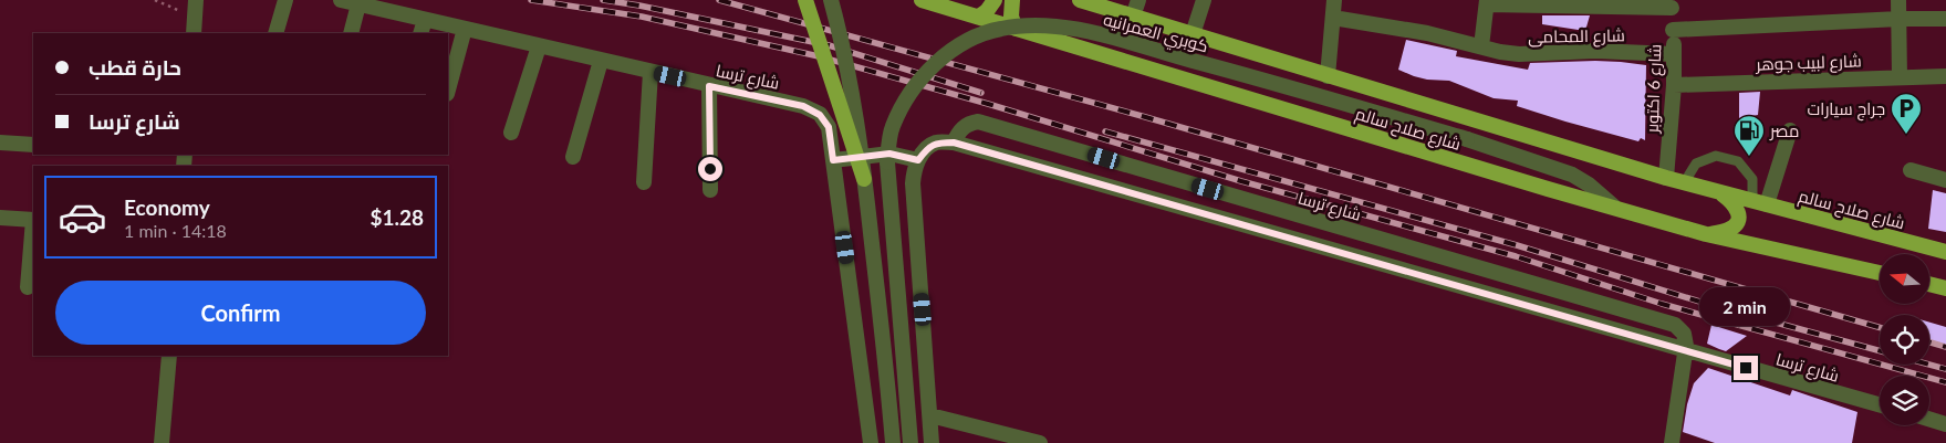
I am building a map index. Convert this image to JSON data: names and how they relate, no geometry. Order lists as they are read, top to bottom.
{
  "streets": {
    "highway": ["شارع صلاح سالم"],
    "street": [
      "كوبري العمرانيه",
      "شارع المحامى",
      "شارع لبيب جوهر",
      "شارع ترسا",
      "شارع 6 اكتوبر"
    ]
  },
  "crossings": [
    ["كوبري العمرانيه", "شارع صلاح سالم"],
    ["شارع المحامى", "شارع 6 اكتوبر"],
    ["شارع لبيب جوهر", "شارع 6 اكتوبر"],
    ["شارع 6 اكتوبر", "شارع صلاح سالم"]
  ],
  "places": {
    "parking": ["جراج سيارات"],
    "fuel station": ["مصر"]
  },
  "north": "left",
  "page": {
    "banner": ["حارة قطب", "شارع ترسا"],
    "list": [
      {
        "name": "Economy",
        "note": "1 min · 14:18",
        "value": "$1.28"
      }
    ],
    "buttons": "Confirm",
    "bubble": "2 min"
  }
}
